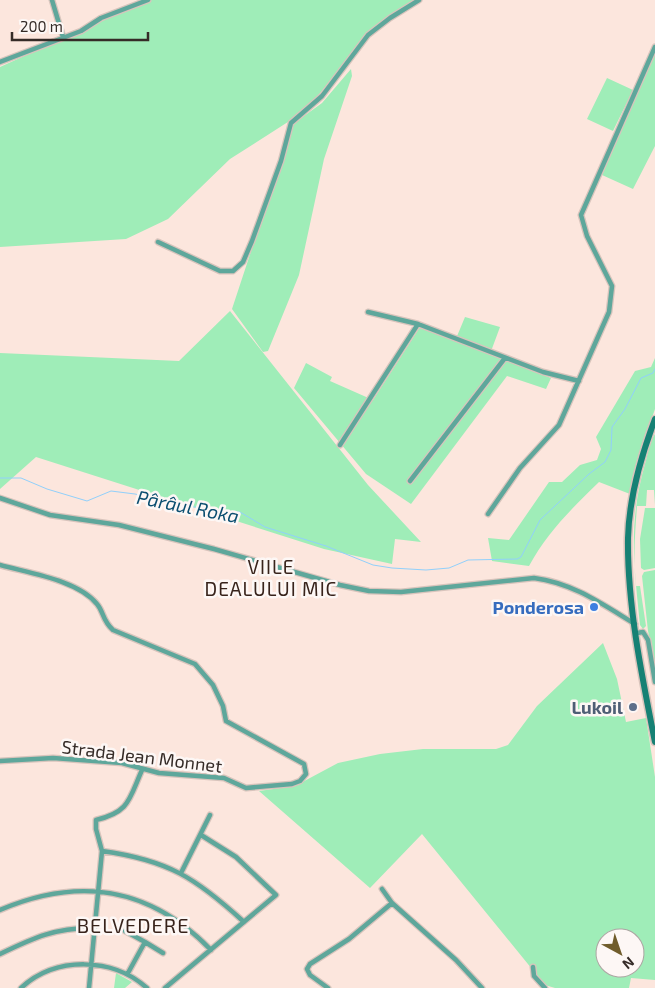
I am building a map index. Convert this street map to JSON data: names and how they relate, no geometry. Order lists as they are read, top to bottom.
{
  "streets": {
    "street": ["Strada Jean Monnet"]
  },
  "districts": ["VIILE DEALULUI MIC", "BELVEDERE"],
  "water": ["Pârâul Roka"],
  "places": ["Ponderosa", "Lukoil"],
  "scale_bar": "200 m",
  "north": "bottom right"
}
